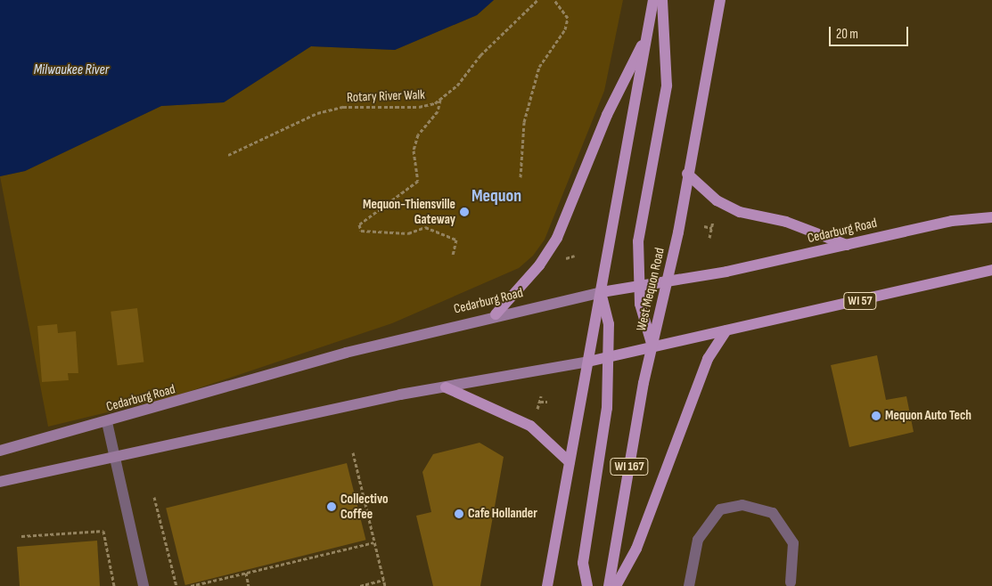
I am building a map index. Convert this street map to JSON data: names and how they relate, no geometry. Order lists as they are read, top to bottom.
{
  "streets": {
    "main road": [
      "Cedarburg Road",
      "West Mequon Road",
      "WI 57",
      "WI 167"
    ],
    "path": ["Rotary River Walk"]
  },
  "crossings": [
    ["Cedarburg Road", "West Mequon Road"],
    ["West Mequon Road", "WI 57"]
  ],
  "districts": ["Mequon"],
  "water": ["Milwaukee River"],
  "places": [
    "Mequon-Thiensville Gateway",
    "Mequon Auto Tech",
    "Collectivo Coffee",
    "Cafe Hollander"
  ],
  "scale_bar": "20 m"
}
